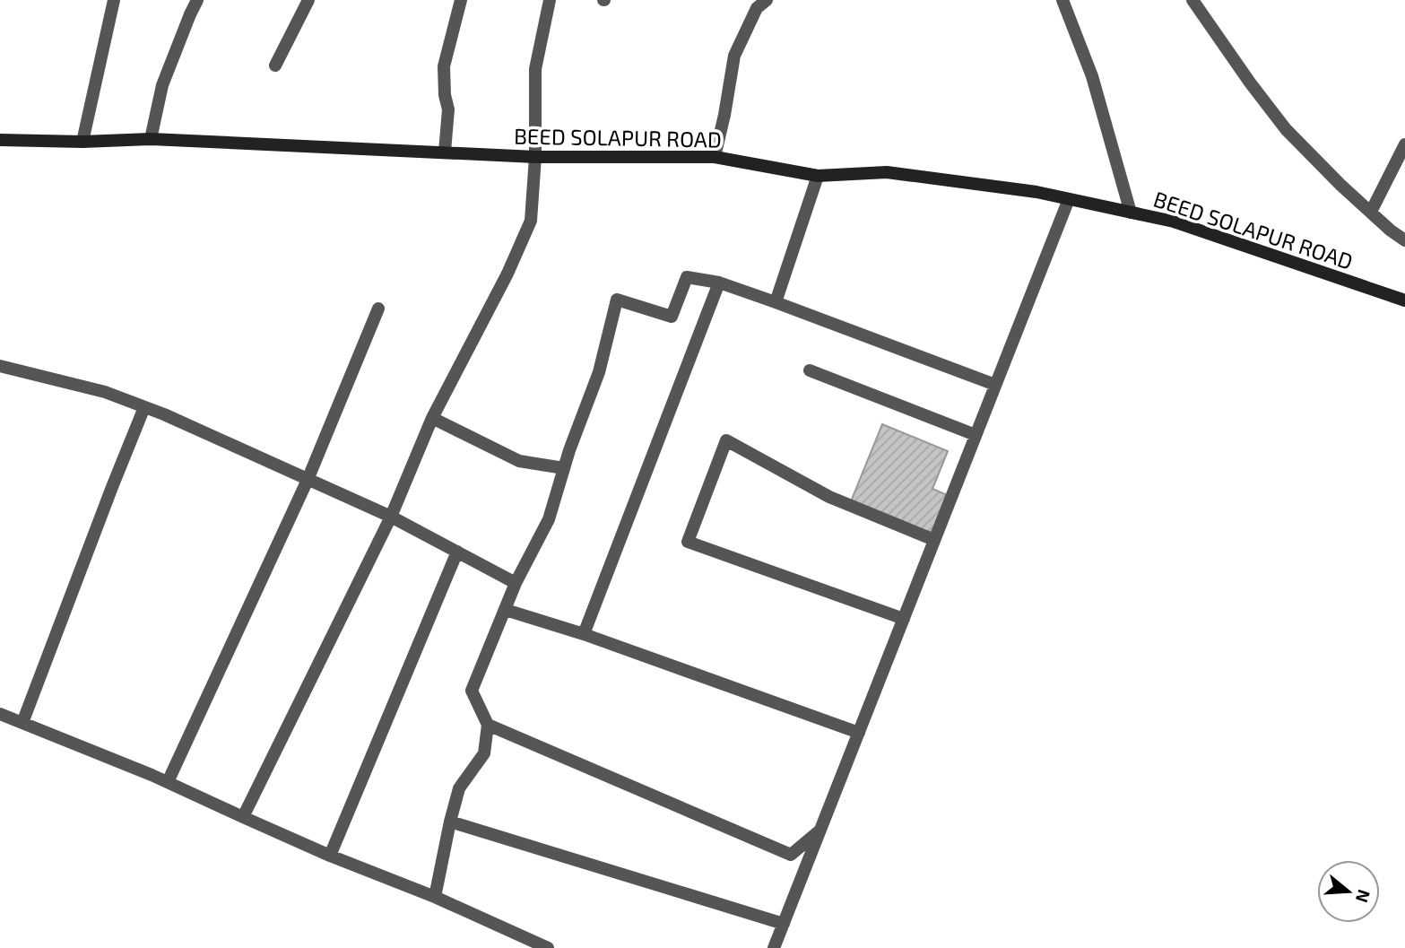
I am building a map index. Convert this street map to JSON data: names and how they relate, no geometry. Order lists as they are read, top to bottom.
{
  "streets": {
    "main road": ["BEED SOLAPUR ROAD"]
  },
  "north": "right"
}
